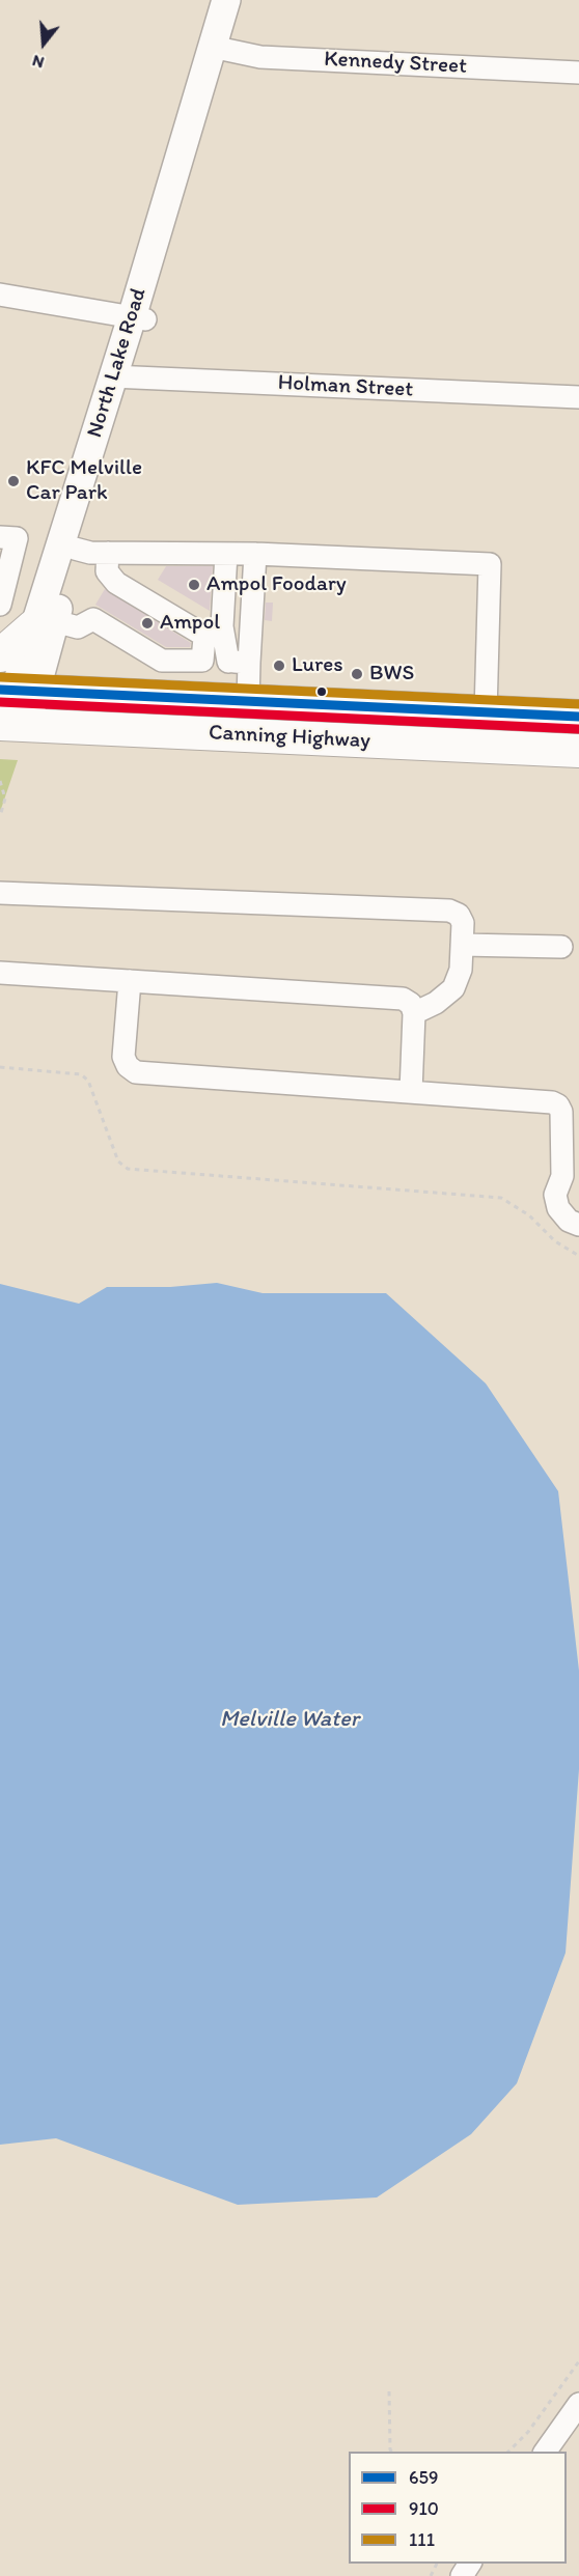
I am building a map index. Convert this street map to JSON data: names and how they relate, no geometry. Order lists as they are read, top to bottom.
{
  "streets": {
    "highway": ["Canning Highway"],
    "main road": ["North Lake Road"],
    "street": ["Kennedy Street", "Holman Street"]
  },
  "crossings": [
    ["Kennedy Street", "North Lake Road"],
    ["North Lake Road", "Holman Street"],
    ["North Lake Road", "Canning Highway"]
  ],
  "water": ["Melville Water"],
  "places": [
    "KFC Melville Car Park",
    "Ampol Foodary",
    "Ampol",
    "Lures",
    "BWS"
  ],
  "lines": ["transit line 111", "transit line 659", "transit line 910"],
  "legend": ["659", "910", "111"],
  "north": "bottom"
}
